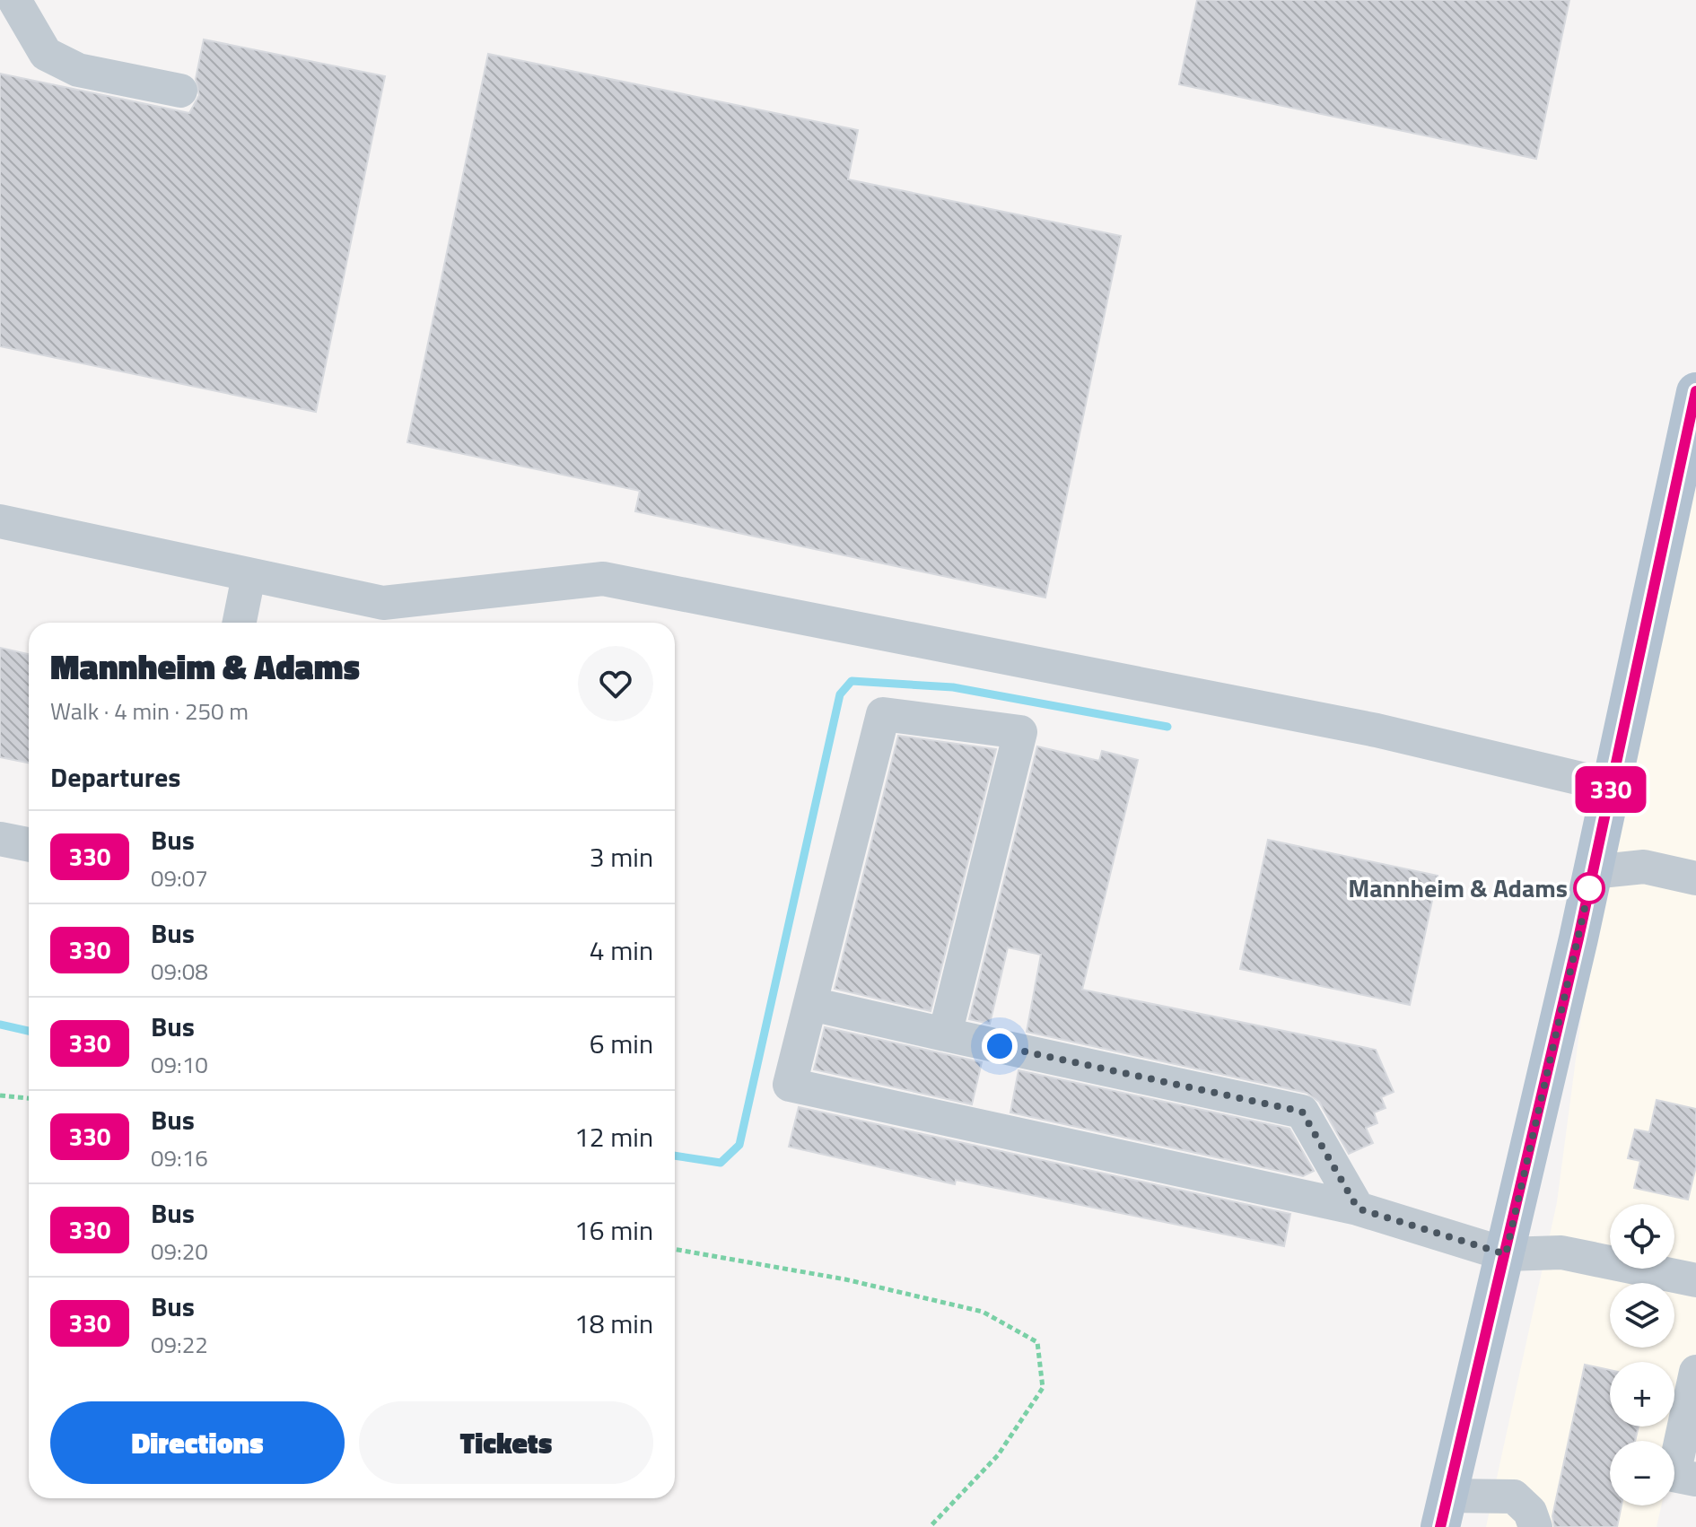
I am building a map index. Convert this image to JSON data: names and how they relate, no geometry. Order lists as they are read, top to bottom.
{
  "places": ["Mannheim & Adams"],
  "lines": ["bus line 330"],
  "page": {
    "on_map": "330",
    "heading": [
      ["Mannheim & Adams", "Walk · 4 min · 250 m"],
      "Departures"
    ],
    "list": [
      {
        "mark": "330",
        "name": "Bus",
        "note": "09:07",
        "value": "3 min"
      },
      {
        "mark": "330",
        "name": "Bus",
        "note": "09:08",
        "value": "4 min"
      },
      {
        "mark": "330",
        "name": "Bus",
        "note": "09:10",
        "value": "6 min"
      },
      {
        "mark": "330",
        "name": "Bus",
        "note": "09:16",
        "value": "12 min"
      },
      {
        "mark": "330",
        "name": "Bus",
        "note": "09:20",
        "value": "16 min"
      },
      {
        "mark": "330",
        "name": "Bus",
        "note": "09:22",
        "value": "18 min"
      }
    ],
    "map_buttons": ["+", "−"],
    "buttons": ["Directions", "Tickets"]
  }
}
